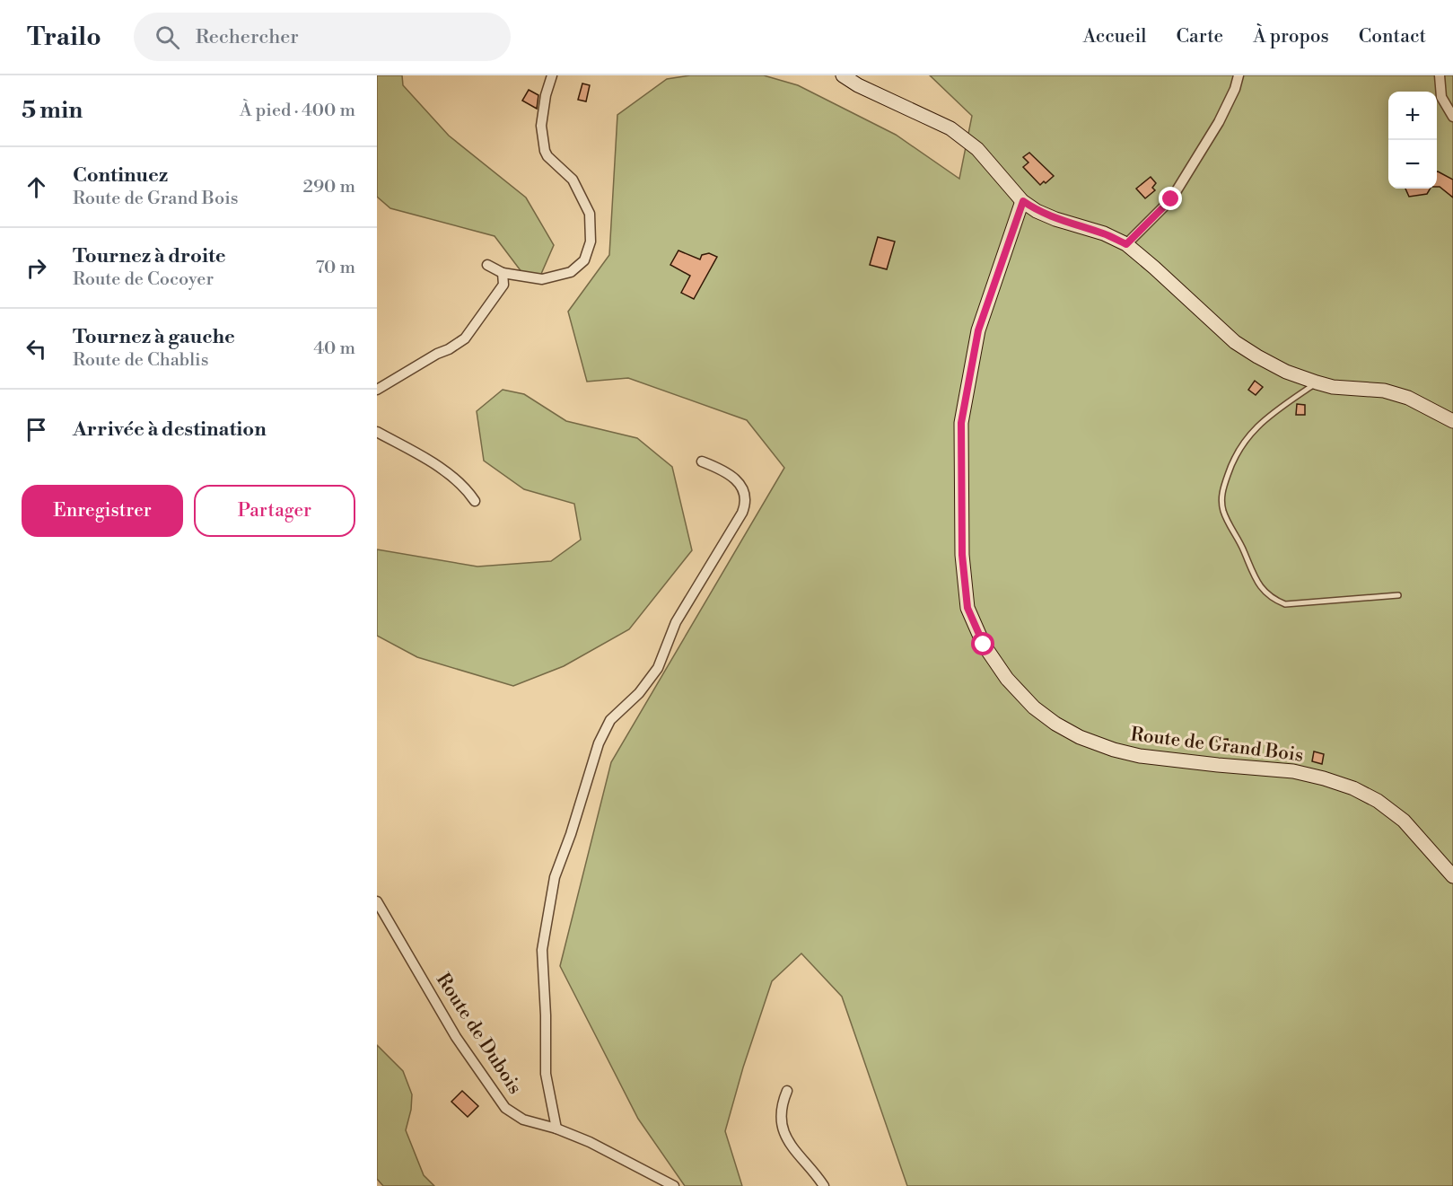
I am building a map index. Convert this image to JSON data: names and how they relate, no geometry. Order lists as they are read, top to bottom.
{
  "streets": {
    "main road": ["Route de Grand Bois"],
    "street": ["Route de Dubois"]
  },
  "page": {
    "header": "Trailo",
    "search": "Rechercher",
    "nav": [
      "Accueil",
      "Carte",
      "À propos",
      "Contact"
    ],
    "heading": ["5 min", "À pied · 400 m"],
    "map_buttons": ["+", "−"],
    "list": [
      ["Continuez", "Route de Grand Bois", "290 m"],
      ["Tournez à droite", "Route de Cocoyer", "70 m"],
      ["Tournez à gauche", "Route de Chablis", "40 m"],
      "Arrivée à destination"
    ],
    "buttons": ["Enregistrer", "Partager"]
  }
}
